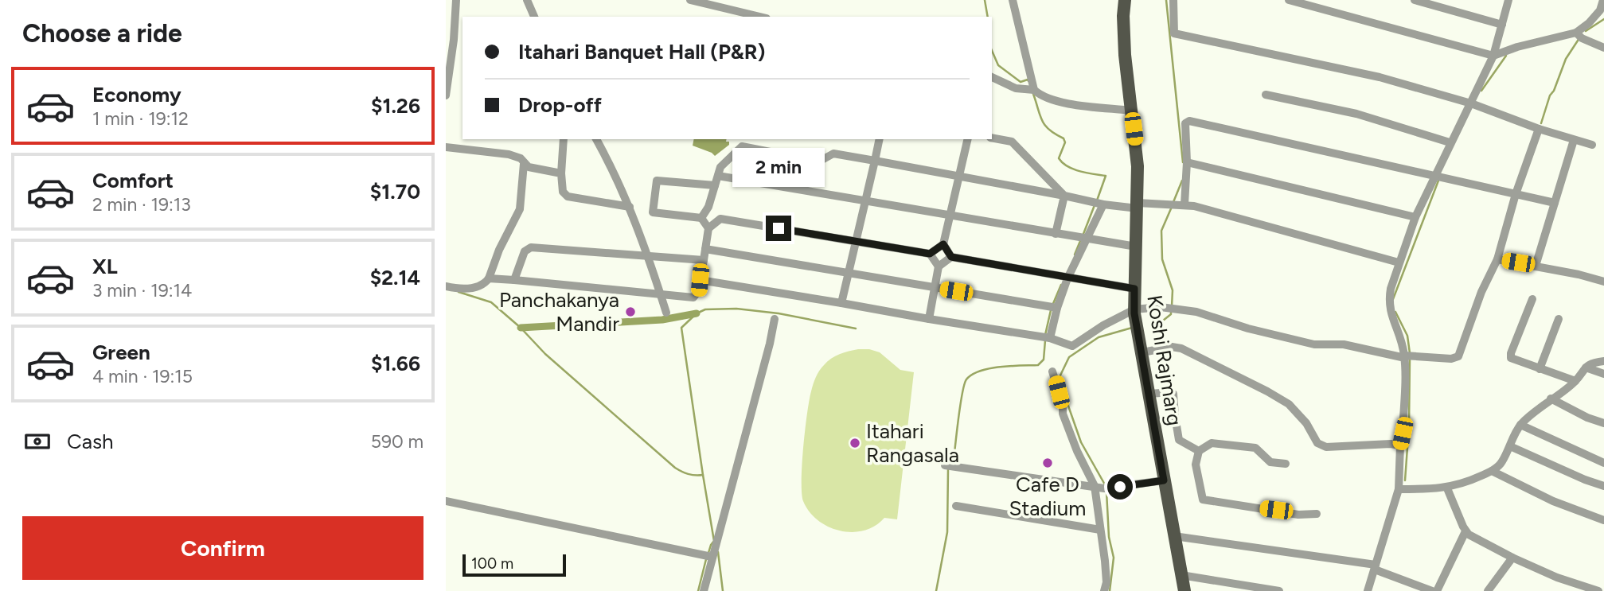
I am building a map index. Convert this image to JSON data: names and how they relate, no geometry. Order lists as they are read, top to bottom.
{
  "streets": {
    "main road": ["Koshi Rajmarg"]
  },
  "places": ["Panchakanya Mandir", "Itahari Rangasala", "Cafe D Stadium"],
  "scale_bar": "100 m",
  "page": {
    "heading": "Choose a ride",
    "banner": ["Itahari Banquet Hall (P&R)", "Drop-off"],
    "list": [
      {
        "name": "Economy",
        "note": "1 min · 19:12",
        "value": "$1.26"
      },
      {
        "name": "Comfort",
        "note": "2 min · 19:13",
        "value": "$1.70"
      },
      {
        "name": "XL",
        "note": "3 min · 19:14",
        "value": "$2.14"
      },
      {
        "name": "Green",
        "note": "4 min · 19:15",
        "value": "$1.66"
      }
    ],
    "bubble": "2 min",
    "pay": ["Cash", "590 m"],
    "buttons": "Confirm",
    "scale": "100 m"
  }
}
